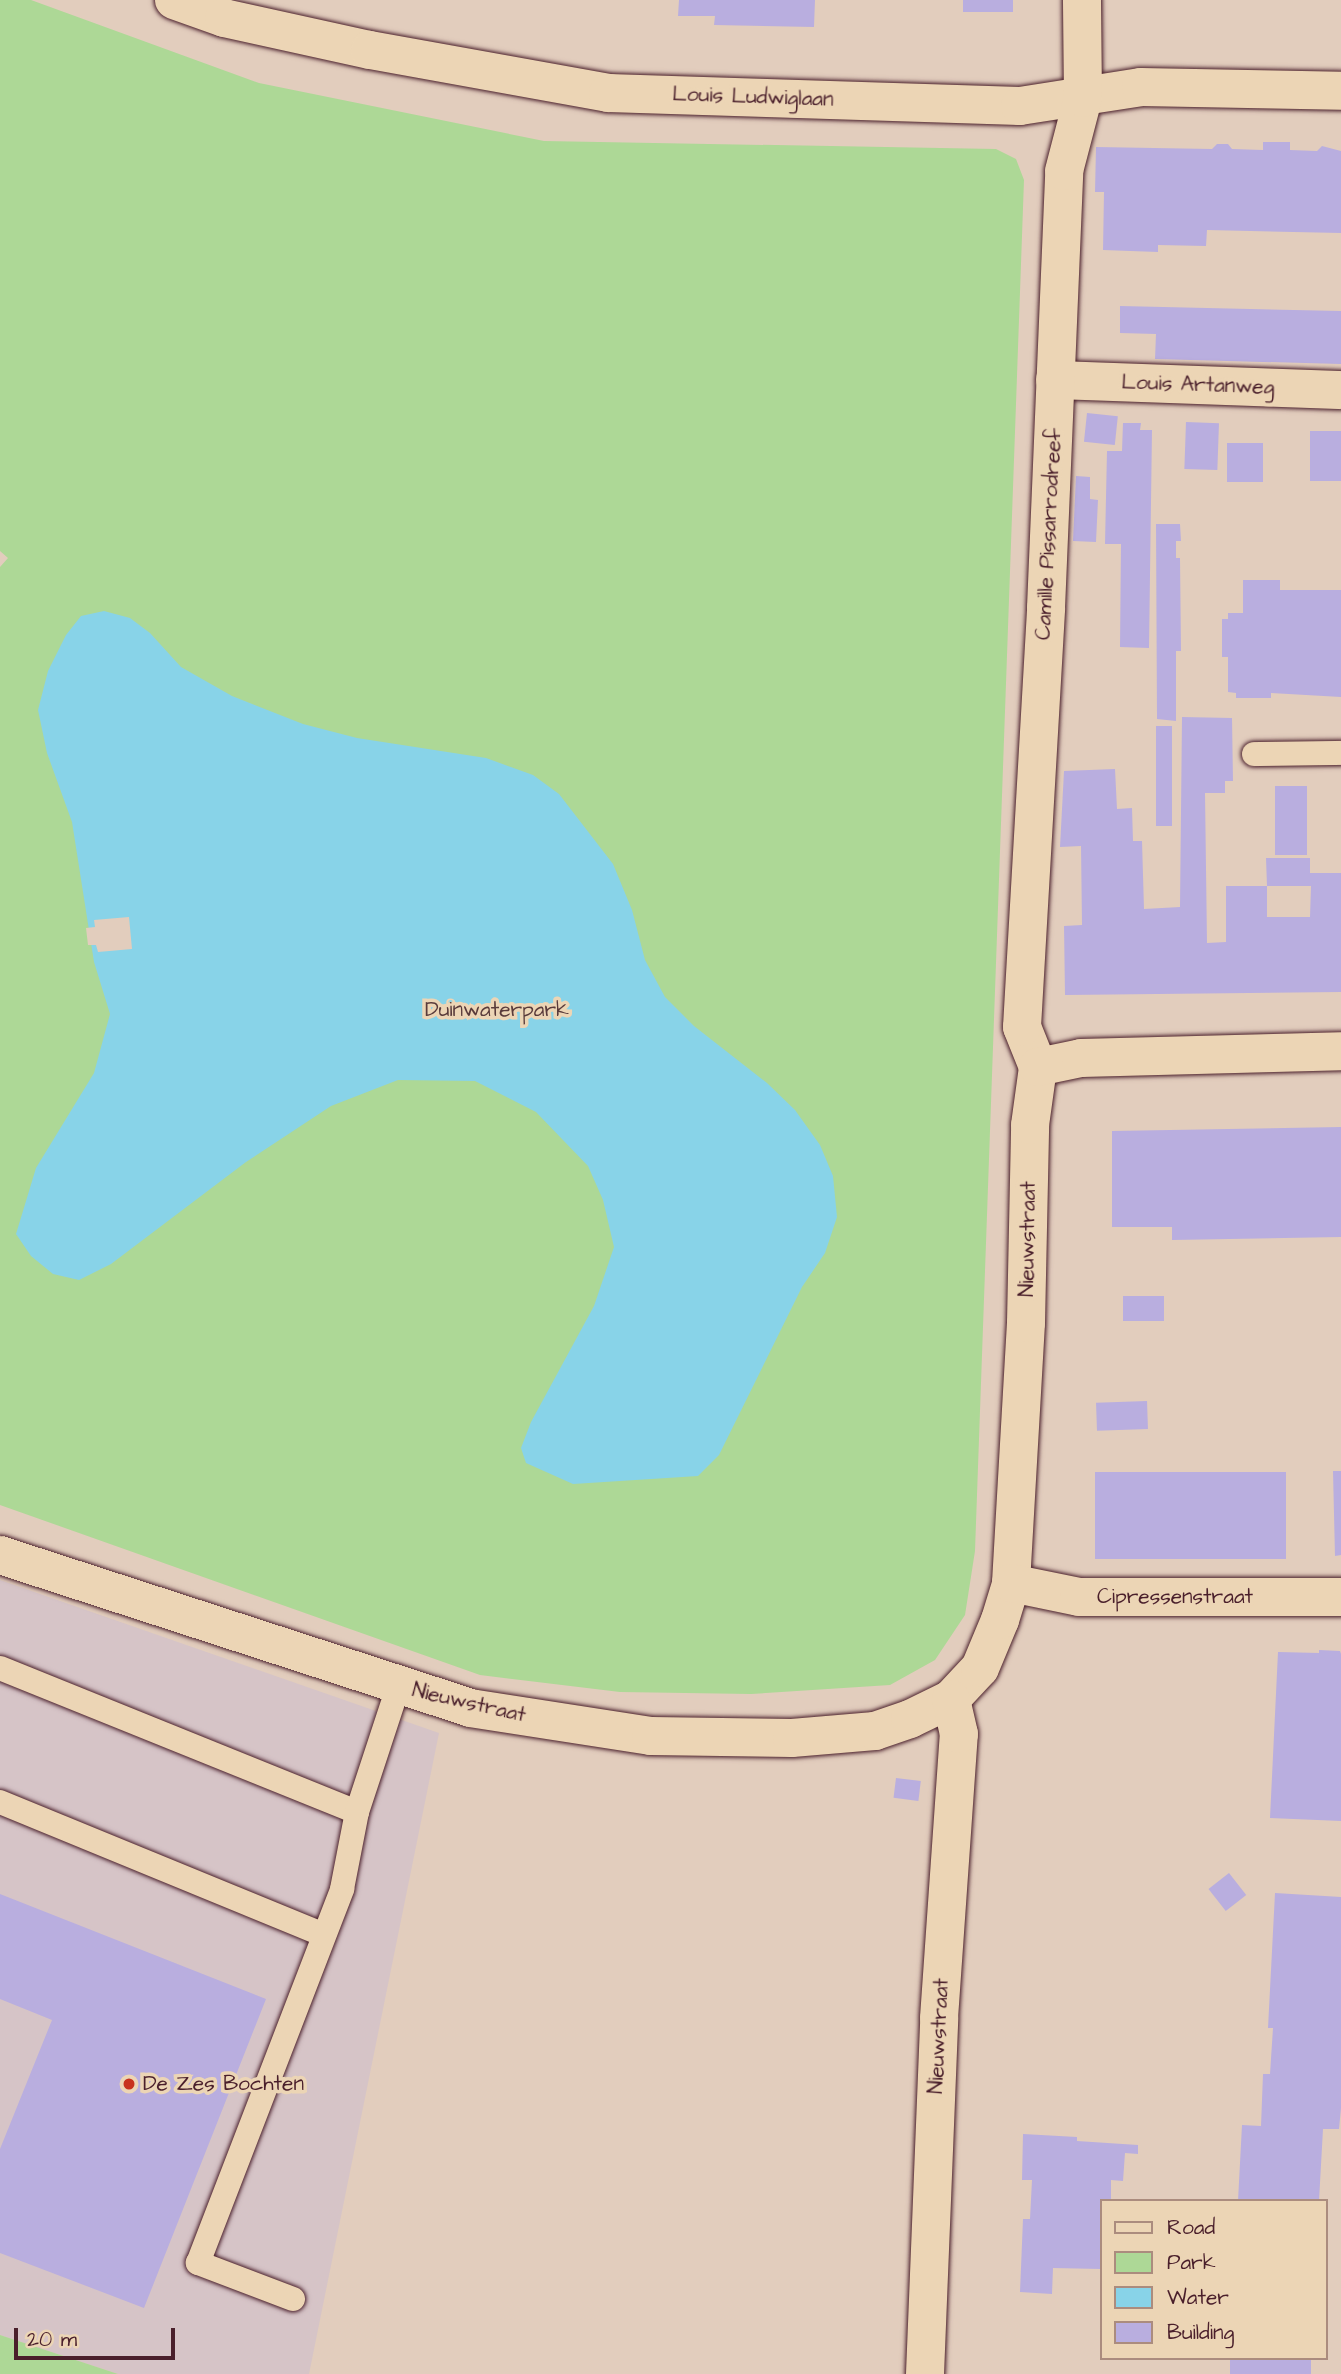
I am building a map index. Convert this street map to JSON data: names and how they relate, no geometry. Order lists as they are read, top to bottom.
{
  "streets": {
    "street": [
      "Louis Ludwiglaan",
      "Louis Artanweg",
      "Camille Pissarrodreef",
      "Nieuwstraat",
      "Cipressenstraat"
    ]
  },
  "crossings": [
    ["Louis Ludwiglaan", "Camille Pissarrodreef"],
    ["Louis Artanweg", "Camille Pissarrodreef"],
    ["Camille Pissarrodreef", "Nieuwstraat"],
    ["Nieuwstraat", "Cipressenstraat"]
  ],
  "parks": ["Duinwaterpark"],
  "places": ["De Zes Bochten"],
  "legend": [
    "Road",
    "Park",
    "Water",
    "Building"
  ],
  "scale_bar": "20 m"
}
